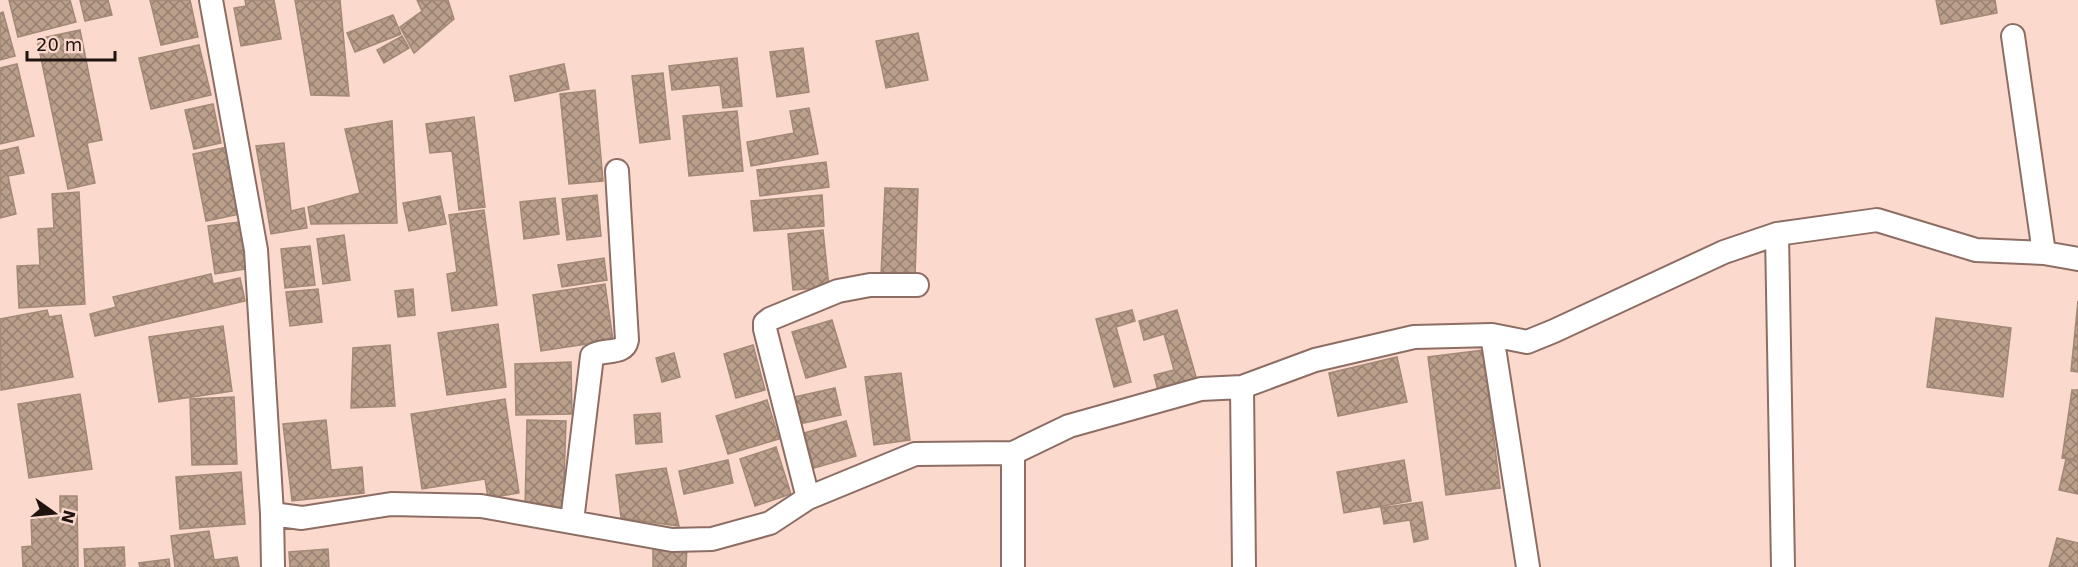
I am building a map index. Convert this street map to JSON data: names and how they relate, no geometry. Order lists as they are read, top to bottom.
{
  "scale_bar": "20 m",
  "north": "right"
}
